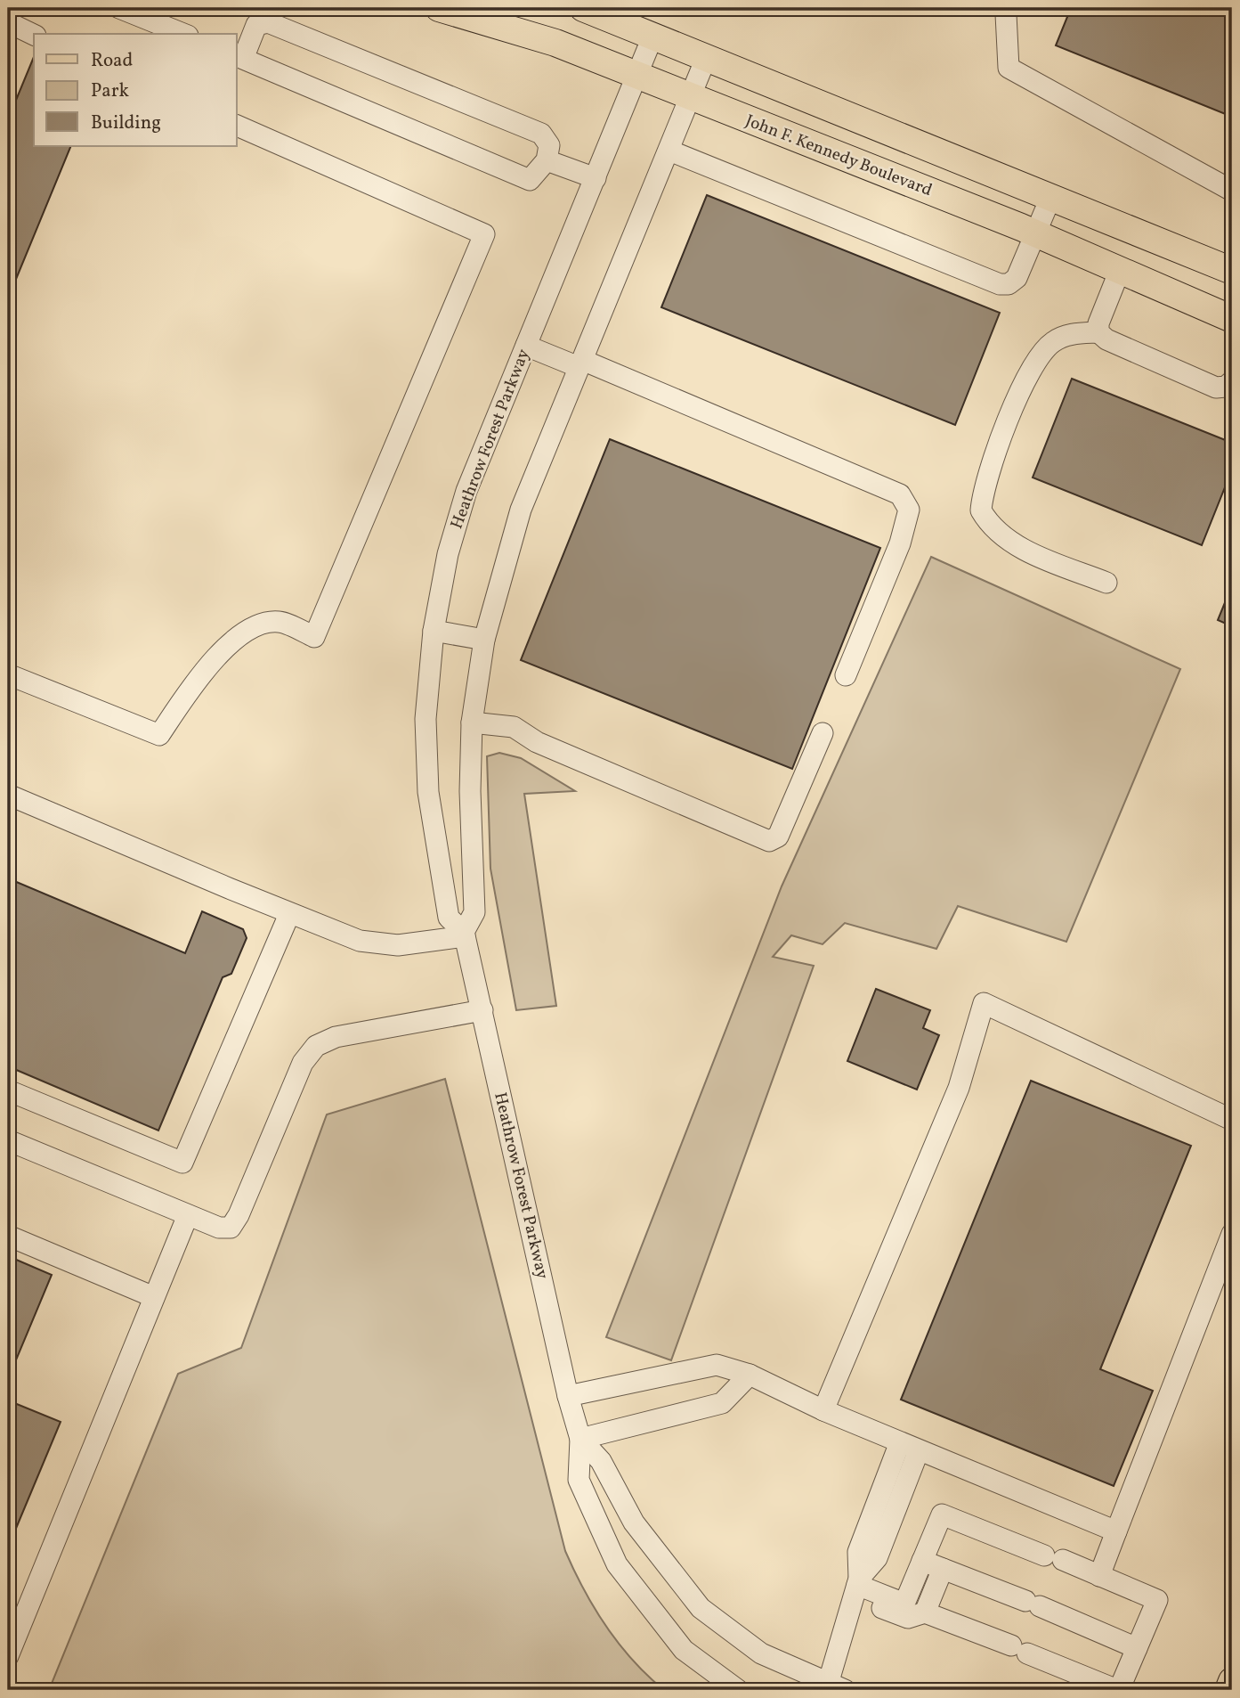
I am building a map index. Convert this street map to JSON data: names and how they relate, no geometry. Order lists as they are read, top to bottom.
{
  "streets": {
    "main road": ["John F. Kennedy Boulevard"],
    "street": ["Heathrow Forest Parkway"]
  },
  "crossings": [
    ["John F. Kennedy Boulevard", "Heathrow Forest Parkway"]
  ],
  "legend": ["Road", "Park", "Building"]
}
